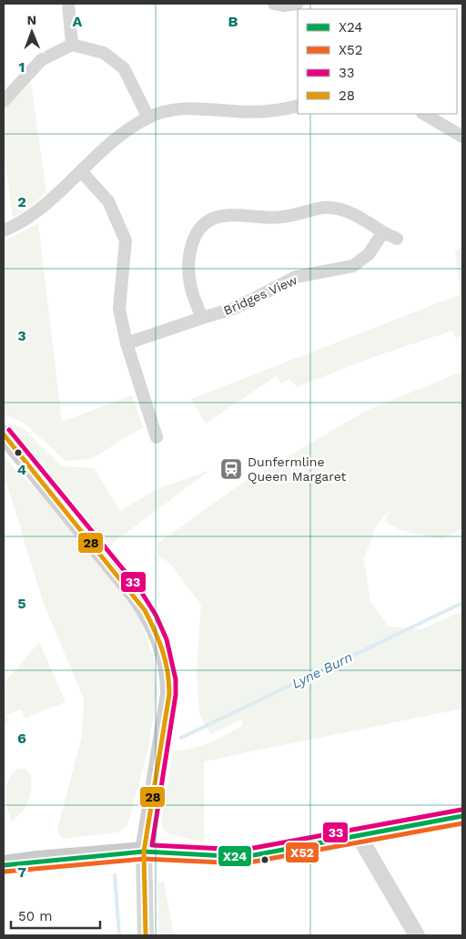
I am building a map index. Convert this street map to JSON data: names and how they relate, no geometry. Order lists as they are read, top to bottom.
{
  "streets": {
    "street": ["Bridges View"]
  },
  "water": ["Lyne Burn"],
  "places": {
    "station": ["Dunfermline Queen Margaret"]
  },
  "lines": [
    "transit line 33",
    "transit line 28",
    "transit line X24",
    "transit line X52"
  ],
  "legend": [
    "X24",
    "X52",
    "33",
    "28"
  ],
  "scale_bar": "50 m",
  "north": "top",
  "grid": {
    "columns": ["A", "B"],
    "rows": [
      "1",
      "2",
      "3",
      "4",
      "5",
      "6",
      "7"
    ]
  }
}
